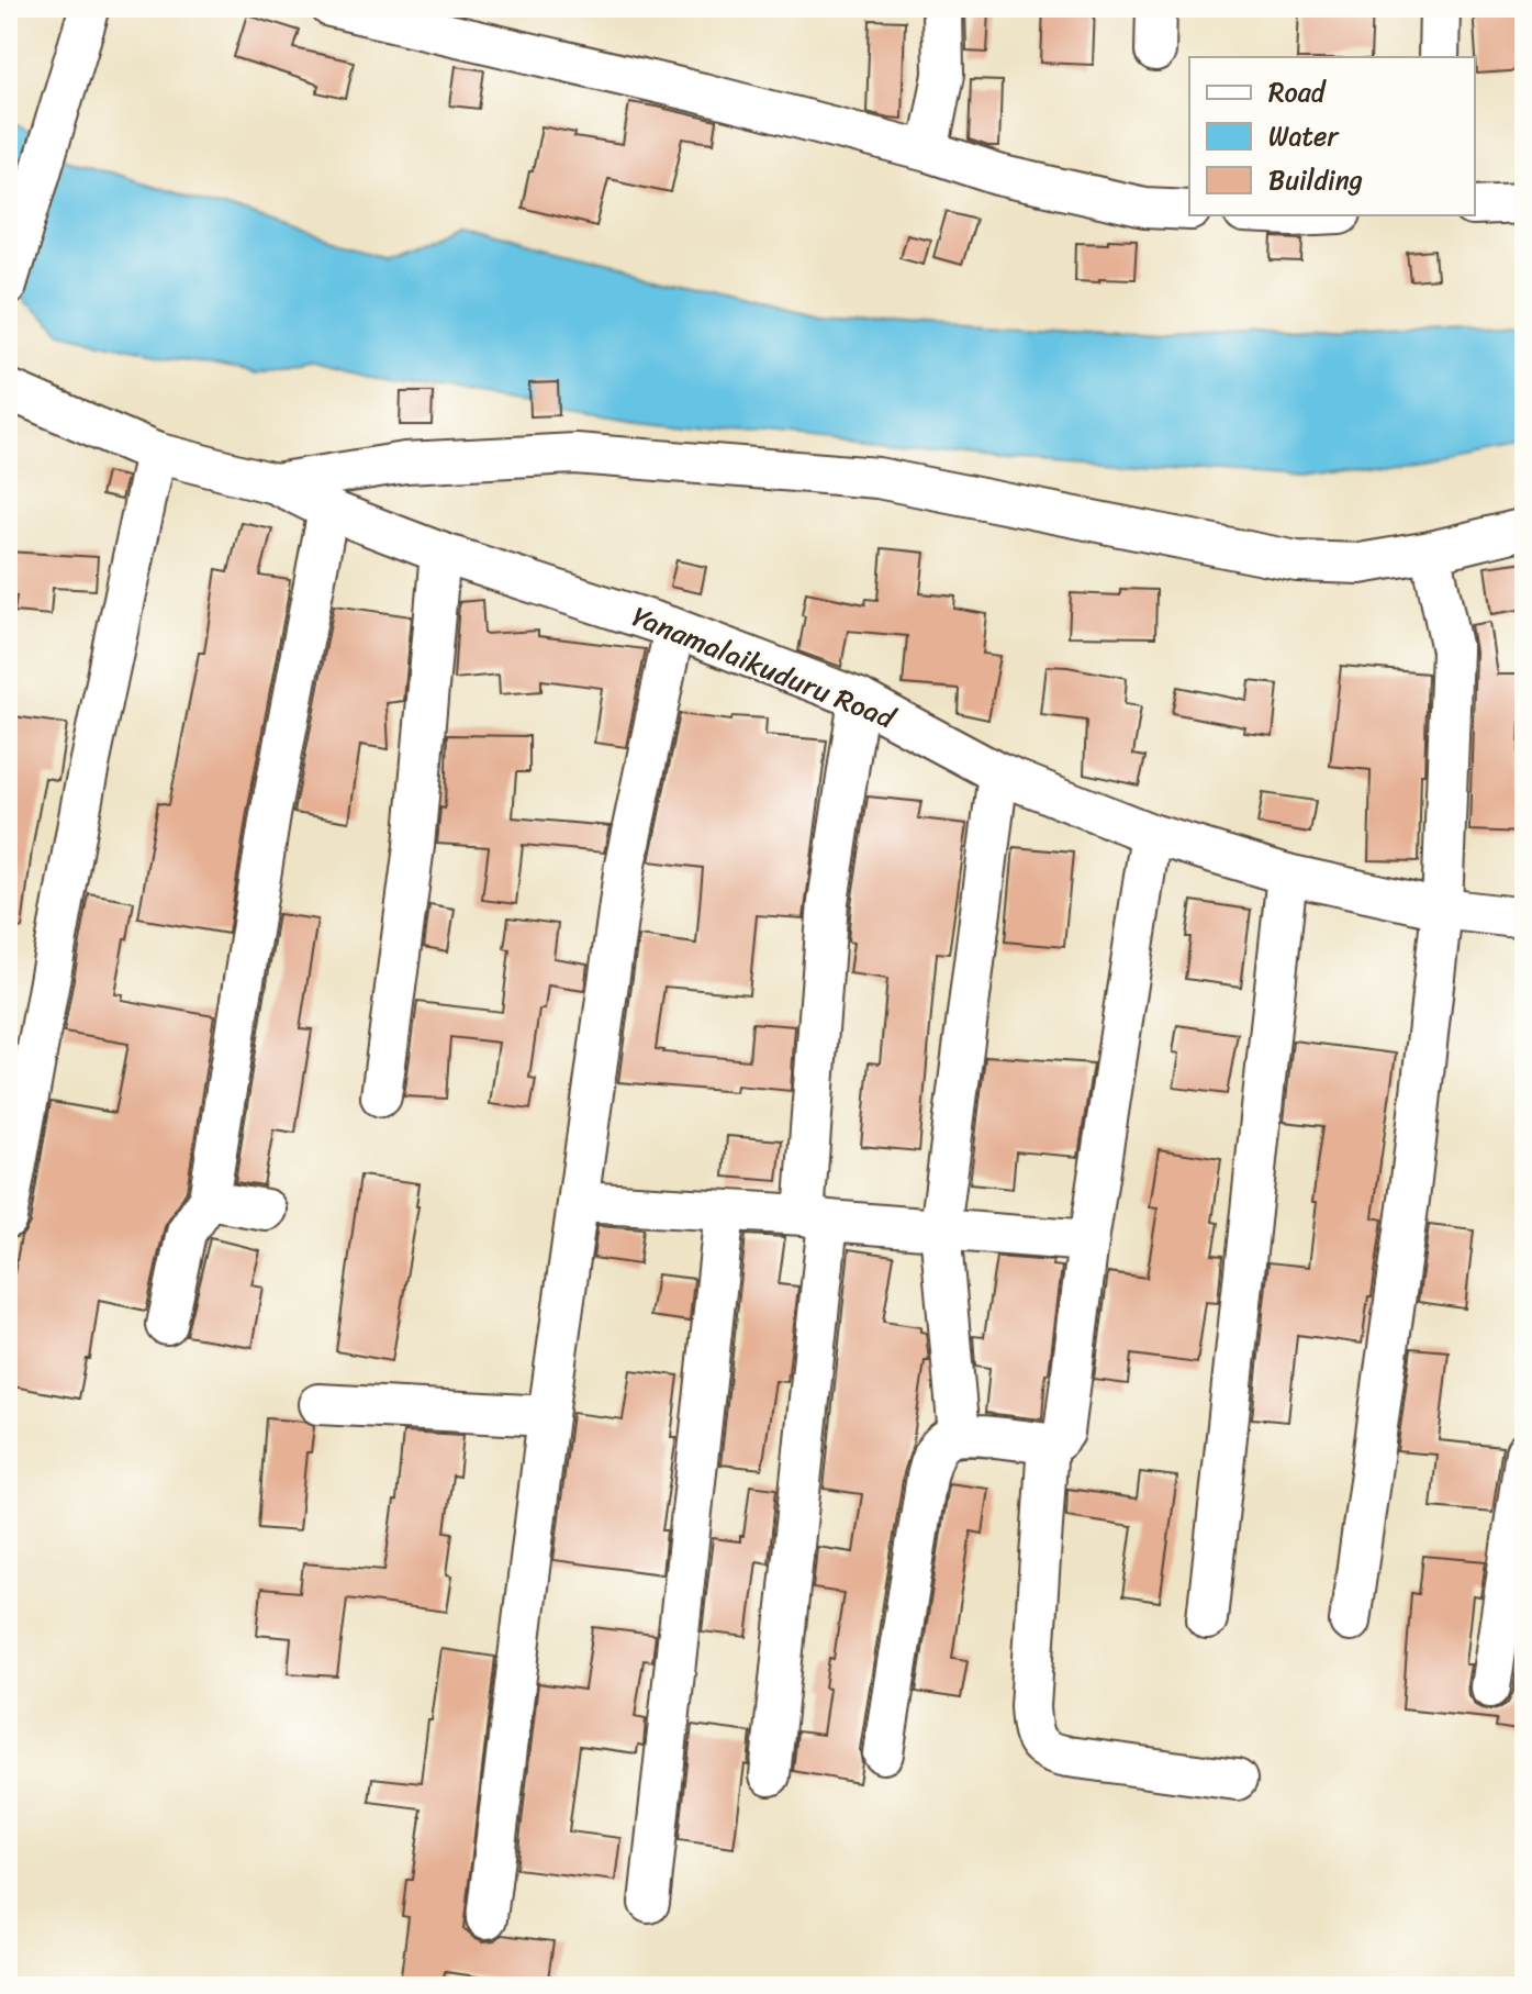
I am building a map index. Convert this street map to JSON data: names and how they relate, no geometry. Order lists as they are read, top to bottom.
{
  "streets": {
    "street": ["Yanamalaikuduru Road"]
  },
  "legend": ["Road", "Water", "Building"]
}
